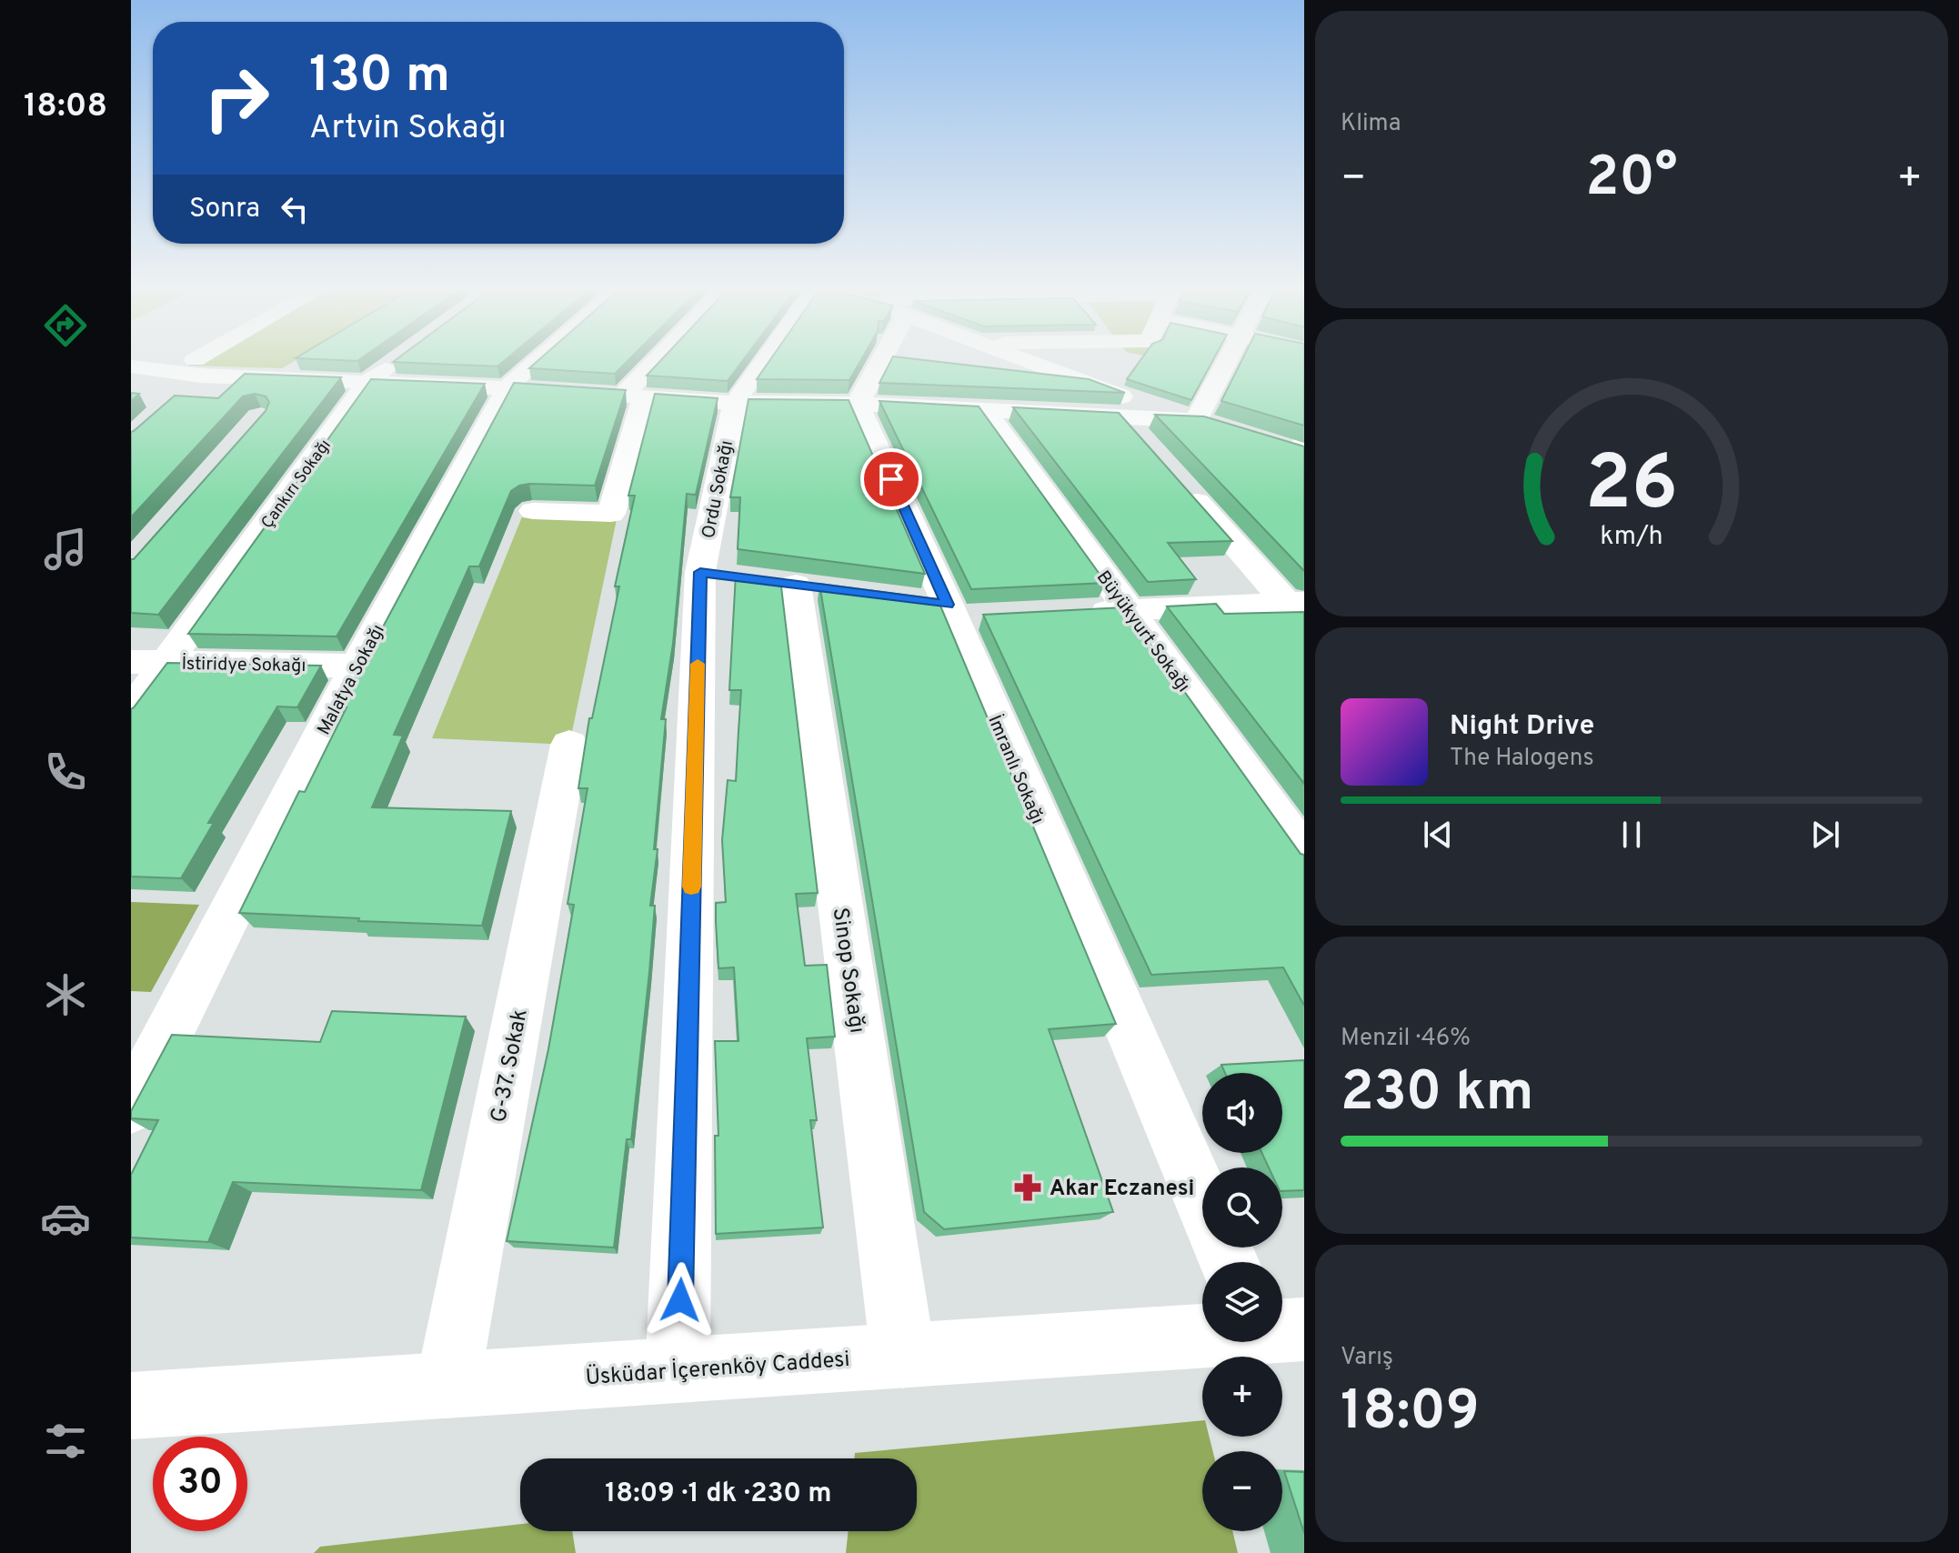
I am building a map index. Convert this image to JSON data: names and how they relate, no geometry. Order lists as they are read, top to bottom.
{
  "streets": {
    "street": [
      "Çankırı Sokağı",
      "Ordu Sokağı",
      "Büyükyurt Sokağı",
      "İstiridye Sokağı",
      "Malatya Sokağı",
      "İmranlı Sokağı",
      "Sinop Sokağı",
      "G-37. Sokak",
      "Üsküdar İçerenköy Caddesi"
    ]
  },
  "crossings": [
    ["Çankırı Sokağı", "İstiridye Sokağı"],
    ["Ordu Sokağı", "Üsküdar İçerenköy Caddesi"],
    ["İstiridye Sokağı", "Malatya Sokağı"],
    ["Sinop Sokağı", "Üsküdar İçerenköy Caddesi"],
    ["G-37. Sokak", "Üsküdar İçerenköy Caddesi"]
  ],
  "places": {
    "pharmacy": ["Akar Eczanesi"]
  },
  "page": {
    "tabs": "18:08",
    "tile": [
      "Klima",
      ["Menzil · 46%", "230 km"],
      ["Varış", "18:09"]
    ],
    "turn": ["130 m", "Artvin Sokağı"],
    "heat": ["−", "20°", "+"],
    "then": "Sonra",
    "song": ["Night Drive", "The Halogens"],
    "map_buttons": ["+", "−"],
    "limit": "30",
    "trip": "18:09 · 1 dk · 230 m",
    "gauge": ["26", "km/h"]
  }
}
